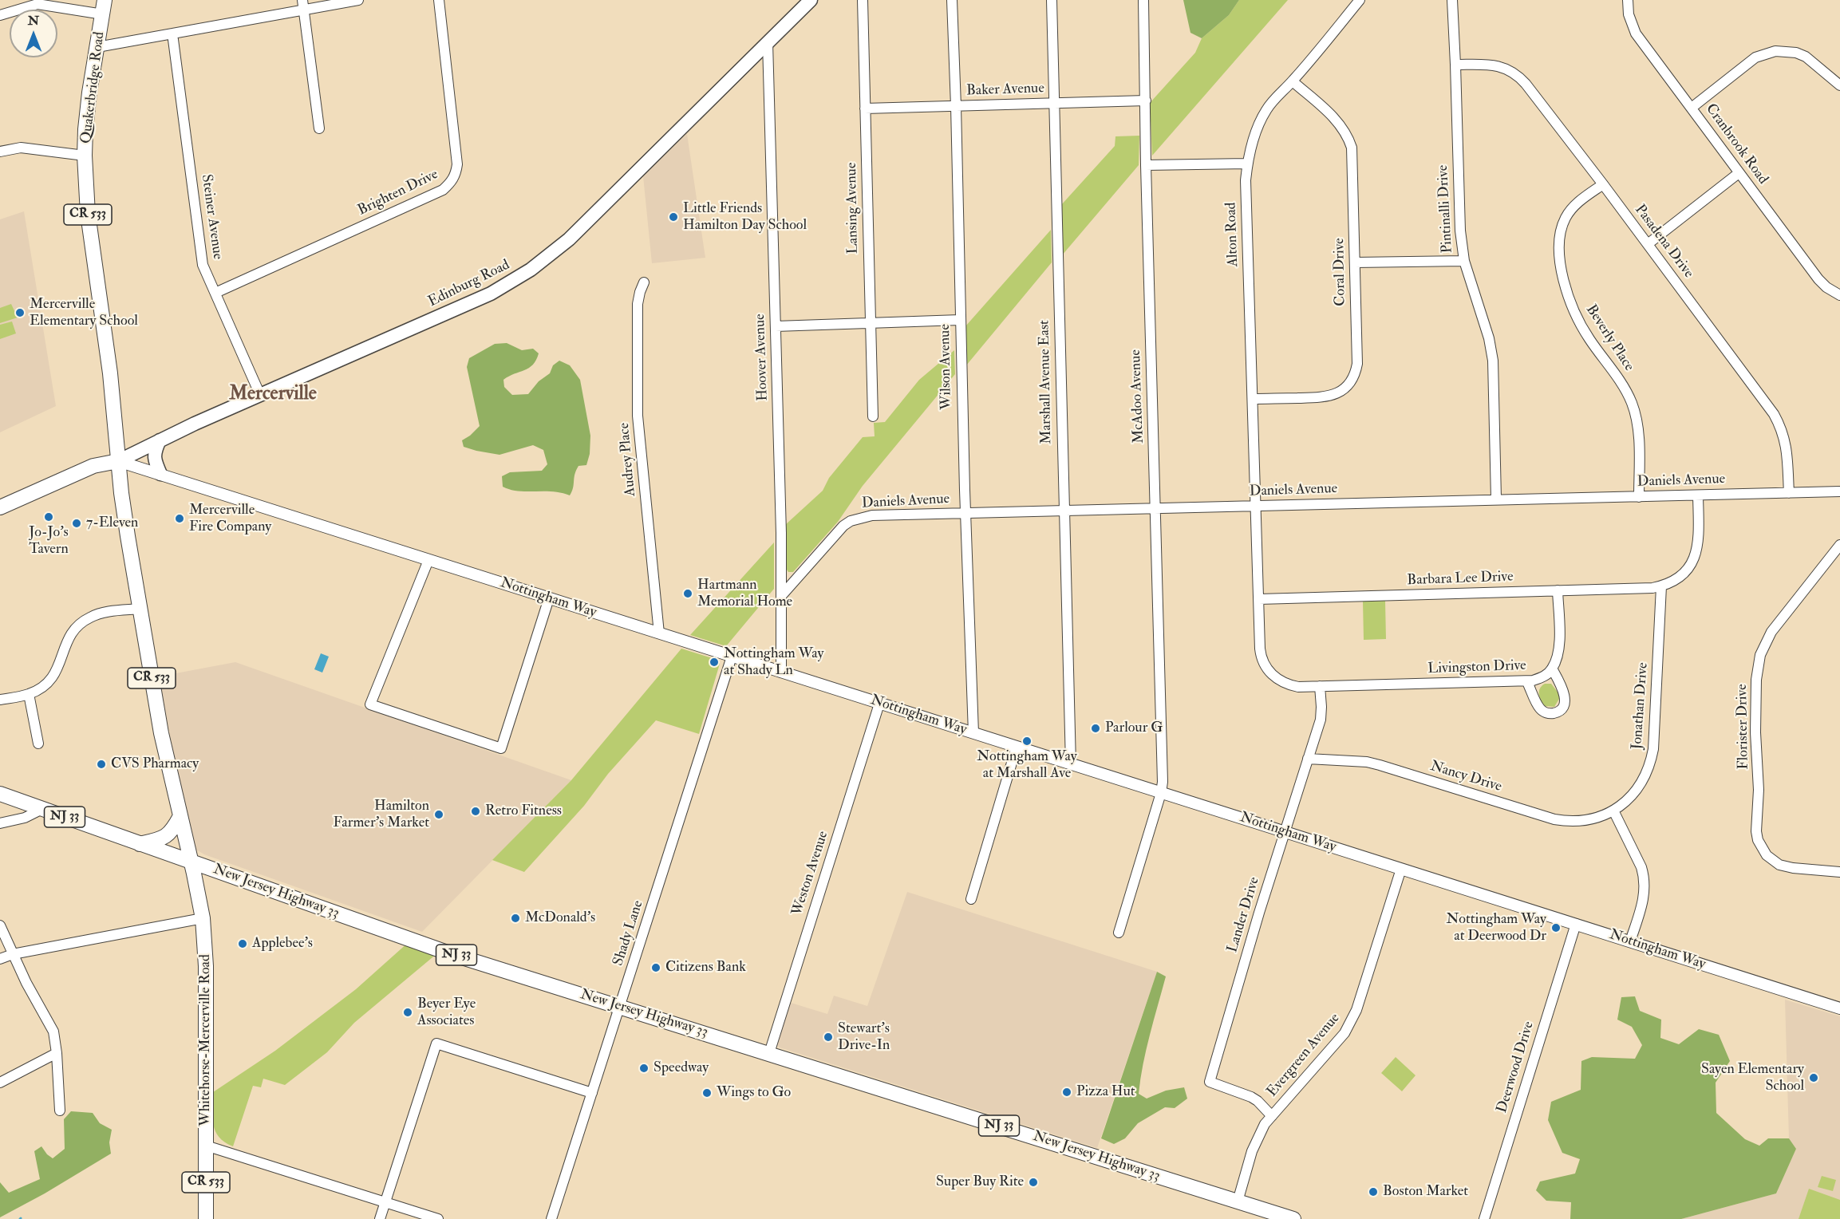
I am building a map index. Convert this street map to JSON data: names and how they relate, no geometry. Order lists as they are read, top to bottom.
{
  "streets": {
    "main road": [
      "Quakerbridge Road",
      "CR 533",
      "Edinburg Road",
      "Nottingham Way",
      "NJ 33",
      "New Jersey Highway 33",
      "Whitehorse-Mercerville Road"
    ],
    "street": [
      "Baker Avenue",
      "Cranbrook Road",
      "Brighten Drive",
      "Lansing Avenue",
      "Pintinalli Drive",
      "Steiner Avenue",
      "Alton Road",
      "Pasadena Drive",
      "Coral Drive",
      "Beverly Place",
      "Hoover Avenue",
      "Wilson Avenue",
      "Marshall Avenue East",
      "McAdoo Avenue",
      "Audrey Place",
      "Daniels Avenue",
      "Barbara Lee Drive",
      "Livingston Drive",
      "Jonathan Drive",
      "Florister Drive",
      "Nancy Drive",
      "Weston Avenue",
      "Lander Drive",
      "Shady Lane",
      "Evergreen Avenue",
      "Deerwood Drive"
    ]
  },
  "crossings": [
    ["Quakerbridge Road", "CR 533"],
    ["Quakerbridge Road", "Edinburg Road"],
    ["Quakerbridge Road", "Nottingham Way"],
    ["Baker Avenue", "Lansing Avenue"],
    ["Baker Avenue", "Wilson Avenue"],
    ["Baker Avenue", "Marshall Avenue East"],
    ["Baker Avenue", "McAdoo Avenue"],
    ["Brighten Drive", "Steiner Avenue"],
    ["Pintinalli Drive", "Pasadena Drive"],
    ["Pintinalli Drive", "Daniels Avenue"],
    ["CR 533", "Edinburg Road"],
    ["CR 533", "Nottingham Way"],
    ["CR 533", "New Jersey Highway 33"],
    ["CR 533", "Whitehorse-Mercerville Road"],
    ["Steiner Avenue", "Edinburg Road"],
    ["Alton Road", "Coral Drive"],
    ["Alton Road", "Daniels Avenue"],
    ["Alton Road", "Barbara Lee Drive"],
    ["Alton Road", "Livingston Drive"],
    ["Pasadena Drive", "Beverly Place"],
    ["Pasadena Drive", "Daniels Avenue"],
    ["Edinburg Road", "Hoover Avenue"],
    ["Edinburg Road", "Nottingham Way"],
    ["Beverly Place", "Daniels Avenue"],
    ["Hoover Avenue", "Daniels Avenue"],
    ["Hoover Avenue", "Nottingham Way"],
    ["Wilson Avenue", "Daniels Avenue"],
    ["Wilson Avenue", "Nottingham Way"],
    ["Marshall Avenue East", "Daniels Avenue"],
    ["Marshall Avenue East", "Nottingham Way"],
    ["McAdoo Avenue", "Daniels Avenue"],
    ["McAdoo Avenue", "Nottingham Way"],
    ["Audrey Place", "Nottingham Way"],
    ["Barbara Lee Drive", "Livingston Drive"],
    ["Barbara Lee Drive", "Jonathan Drive"],
    ["Nottingham Way", "Weston Avenue"],
    ["Nottingham Way", "Lander Drive"],
    ["Nottingham Way", "Shady Lane"],
    ["Nottingham Way", "Evergreen Avenue"],
    ["Nottingham Way", "Deerwood Drive"],
    ["Livingston Drive", "Lander Drive"],
    ["Jonathan Drive", "Nancy Drive"],
    ["Nancy Drive", "Lander Drive"],
    ["Weston Avenue", "New Jersey Highway 33"],
    ["New Jersey Highway 33", "Shady Lane"],
    ["New Jersey Highway 33", "Whitehorse-Mercerville Road"],
    ["New Jersey Highway 33", "Evergreen Avenue"],
    ["Lander Drive", "Evergreen Avenue"]
  ],
  "districts": ["Mercerville"],
  "places": [
    "Little Friends Hamilton Day School",
    "Mercerville Elementary School",
    "Jo-Jo's Tavern",
    "Mercerville Fire Company",
    "7-Eleven",
    "Hartmann Memorial Home",
    "Nottingham Way at Shady Ln",
    "Parlour G",
    "Nottingham Way at Marshall Ave",
    "CVS Pharmacy",
    "Retro Fitness",
    "Hamilton Farmer's Market",
    "McDonald's",
    "Nottingham Way at Deerwood Dr",
    "Applebee's",
    "Citizens Bank",
    "Beyer Eye Associates",
    "Stewart's Drive-In",
    "Speedway",
    "Sayen Elementary School",
    "Pizza Hut",
    "Wings to Go",
    "Super Buy Rite",
    "Boston Market"
  ],
  "north": "top"
}
